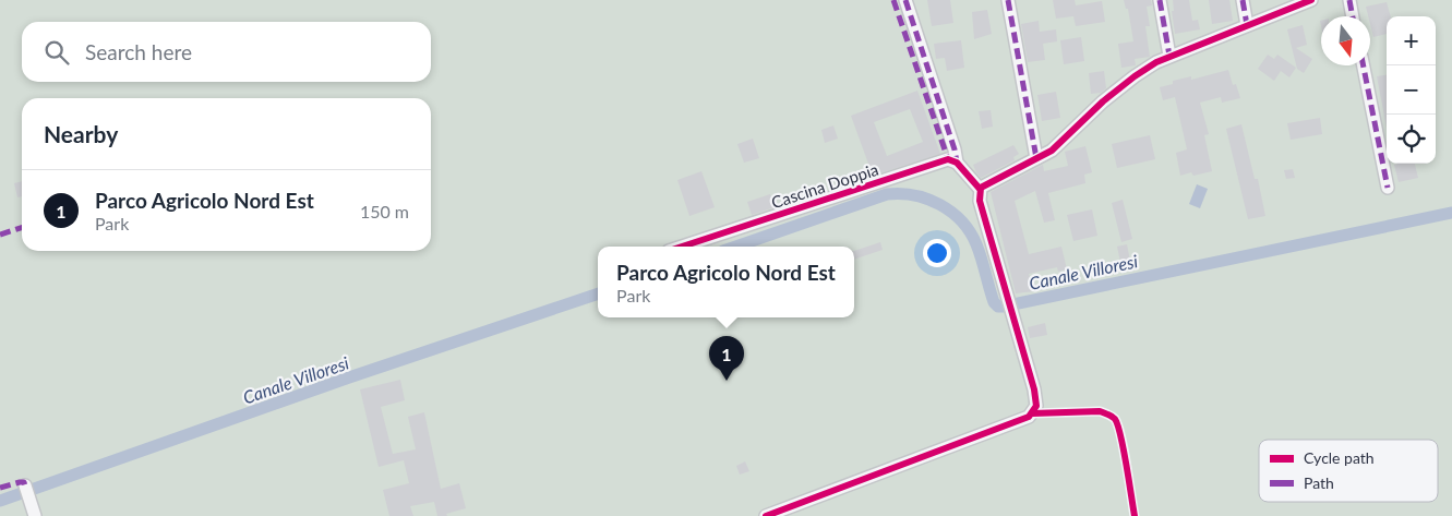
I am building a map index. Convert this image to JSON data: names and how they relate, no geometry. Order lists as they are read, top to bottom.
{
  "streets": {
    "street": ["Cascina Doppia"]
  },
  "water": ["Canale Villoresi"],
  "legend": ["Cycle path", "Path"],
  "north": "bottom",
  "page": {
    "map_buttons": ["+", "−"],
    "search": "Search here",
    "heading": "Nearby",
    "list": [
      {
        "mark": "1",
        "name": "Parco Agricolo Nord Est",
        "note": "Park",
        "value": "150 m"
      }
    ],
    "popup": ["Parco Agricolo Nord Est", "Park"],
    "pins": "1"
  }
}
